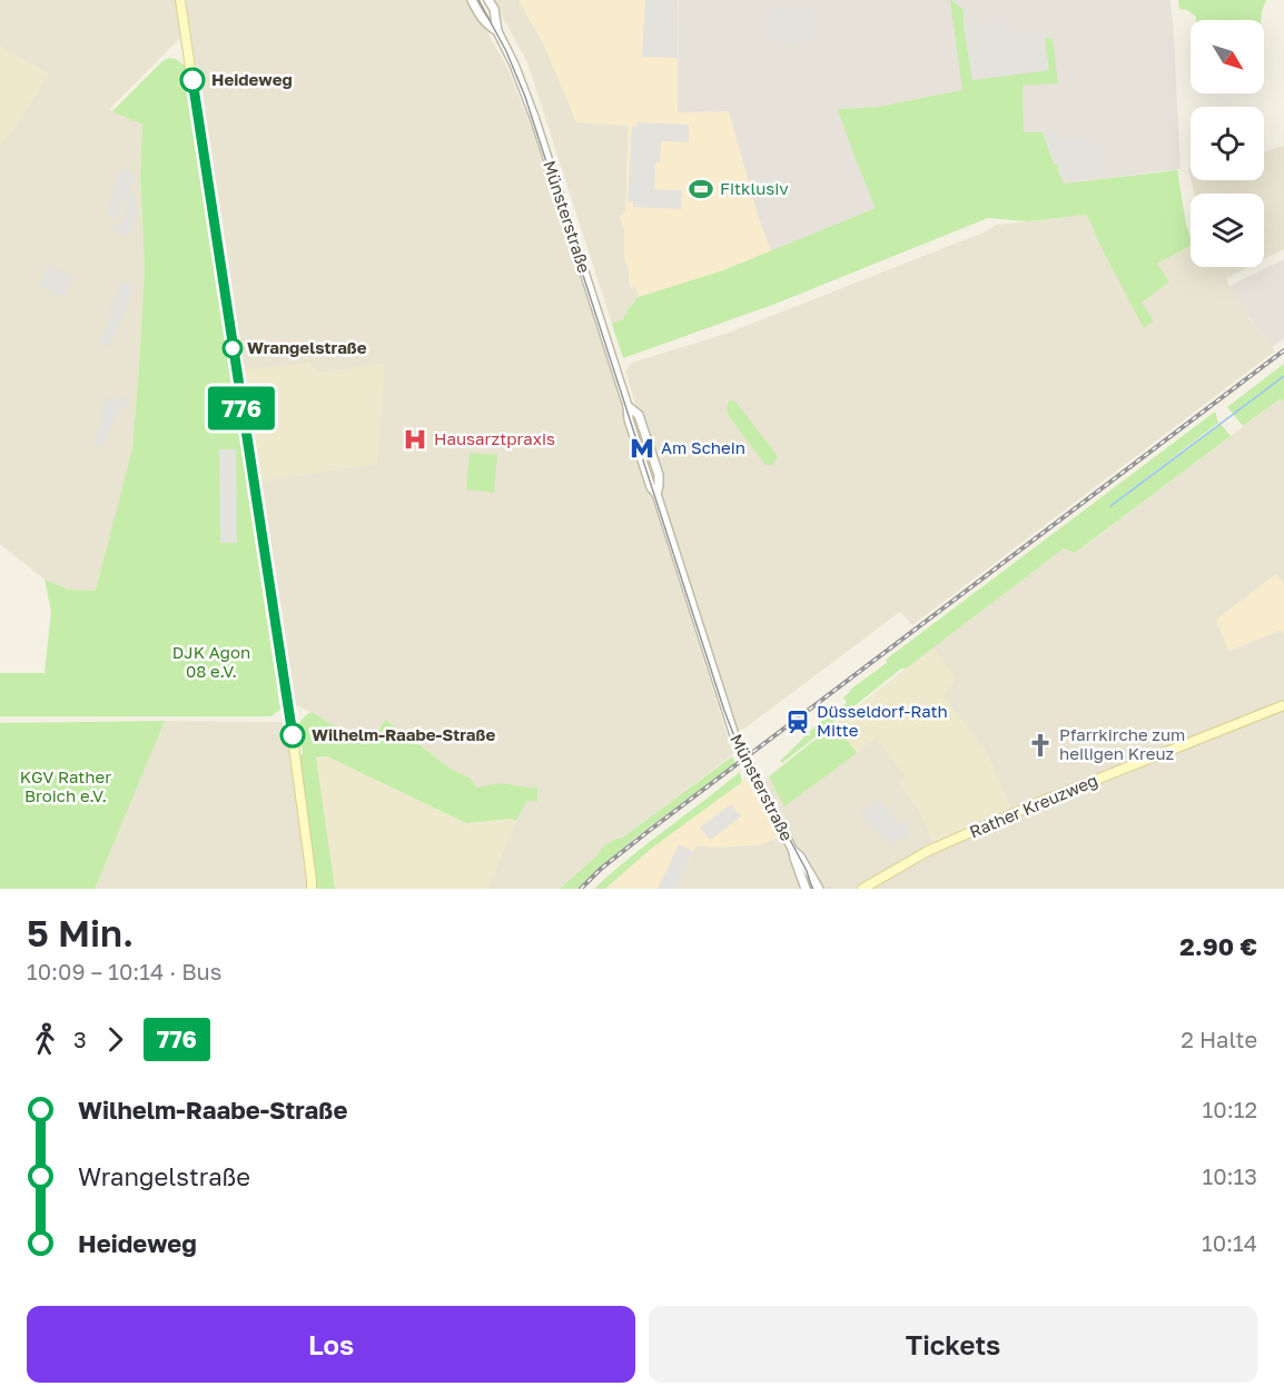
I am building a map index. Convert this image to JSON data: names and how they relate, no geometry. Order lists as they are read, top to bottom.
{
  "streets": {
    "main road": ["Rather Kreuzweg"],
    "street": ["Münsterstraße"]
  },
  "parks": ["DJK Agon 08 e.V.", "KGV Rather Broich e.V."],
  "places": {
    "other": ["Heideweg", "Wrangelstraße", "Wilhelm-Raabe-Straße"],
    "sports": ["Fitklusiv"],
    "hospital": ["Hausarztpraxis"],
    "metro station": ["Am Schein"],
    "station": ["Düsseldorf-Rath Mitte"],
    "church": ["Pfarrkirche zum heiligen Kreuz"]
  },
  "lines": ["bus line 776"],
  "north": "bottom right",
  "page": {
    "on_map": "776",
    "heading": ["5 Min.", "10:09 – 10:14 · Bus", "2.90 €"],
    "legs": ["3", "776", "2 Halte"],
    "list": [
      {
        "name": "Wilhelm-Raabe-Straße",
        "value": "10:12"
      },
      {
        "name": "Wrangelstraße",
        "value": "10:13"
      },
      {
        "name": "Heideweg",
        "value": "10:14"
      }
    ],
    "buttons": ["Los", "Tickets"]
  }
}
